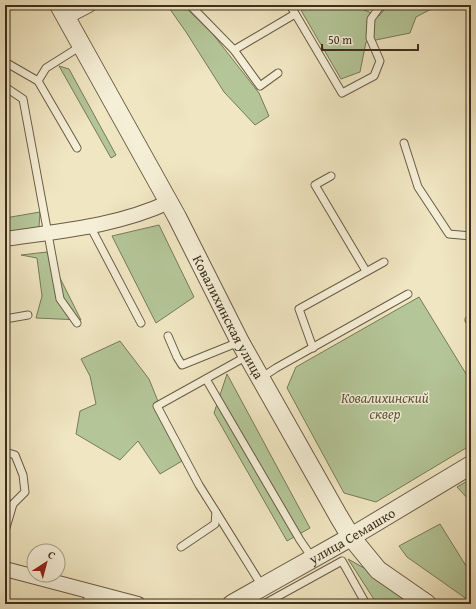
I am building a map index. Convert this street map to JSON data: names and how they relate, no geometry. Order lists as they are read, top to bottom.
{
  "streets": {
    "street": ["Ковалихинская улица", "улица Семашко"]
  },
  "crossings": [
    ["Ковалихинская улица", "улица Семашко"]
  ],
  "parks": ["Ковалихинский сквер"],
  "scale_bar": "50 m",
  "north": "top right"
}
